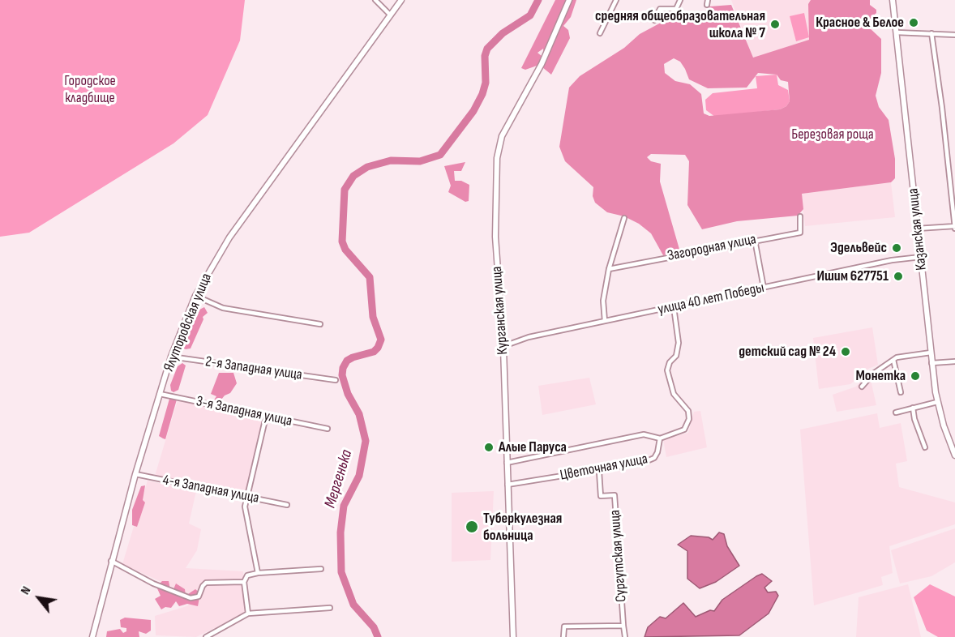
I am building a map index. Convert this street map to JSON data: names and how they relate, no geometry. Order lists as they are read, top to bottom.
{
  "streets": {
    "main road": ["Казанская улица", "Курганская улица", "Ялуторовская улица"],
    "street": [
      "Загородная улица",
      "улица 40 лет Победы",
      "2-я Западная улица",
      "3-я Западная улица",
      "Цветочная улица",
      "4-я Западная улица",
      "Сургутская улица"
    ]
  },
  "crossings": [
    ["Казанская улица", "улица 40 лет Победы"],
    ["улица 40 лет Победы", "Курганская улица"],
    ["улица 40 лет Победы", "Цветочная улица"],
    ["Курганская улица", "Цветочная улица"],
    ["Ялуторовская улица", "2-я Западная улица"],
    ["Ялуторовская улица", "3-я Западная улица"],
    ["Ялуторовская улица", "4-я Западная улица"],
    ["Цветочная улица", "Сургутская улица"]
  ],
  "water": ["Мергенька"],
  "parks": ["Городское кладбище", "Березовая роща"],
  "places": [
    "Красное & Белое",
    "средняя общеобразовательная школа № 7",
    "Эдельвейс",
    "Ишим 627751",
    "детский сад № 24",
    "Монетка",
    "Алые Паруса",
    "Туберкулезная больница"
  ],
  "north": "top left"
}
